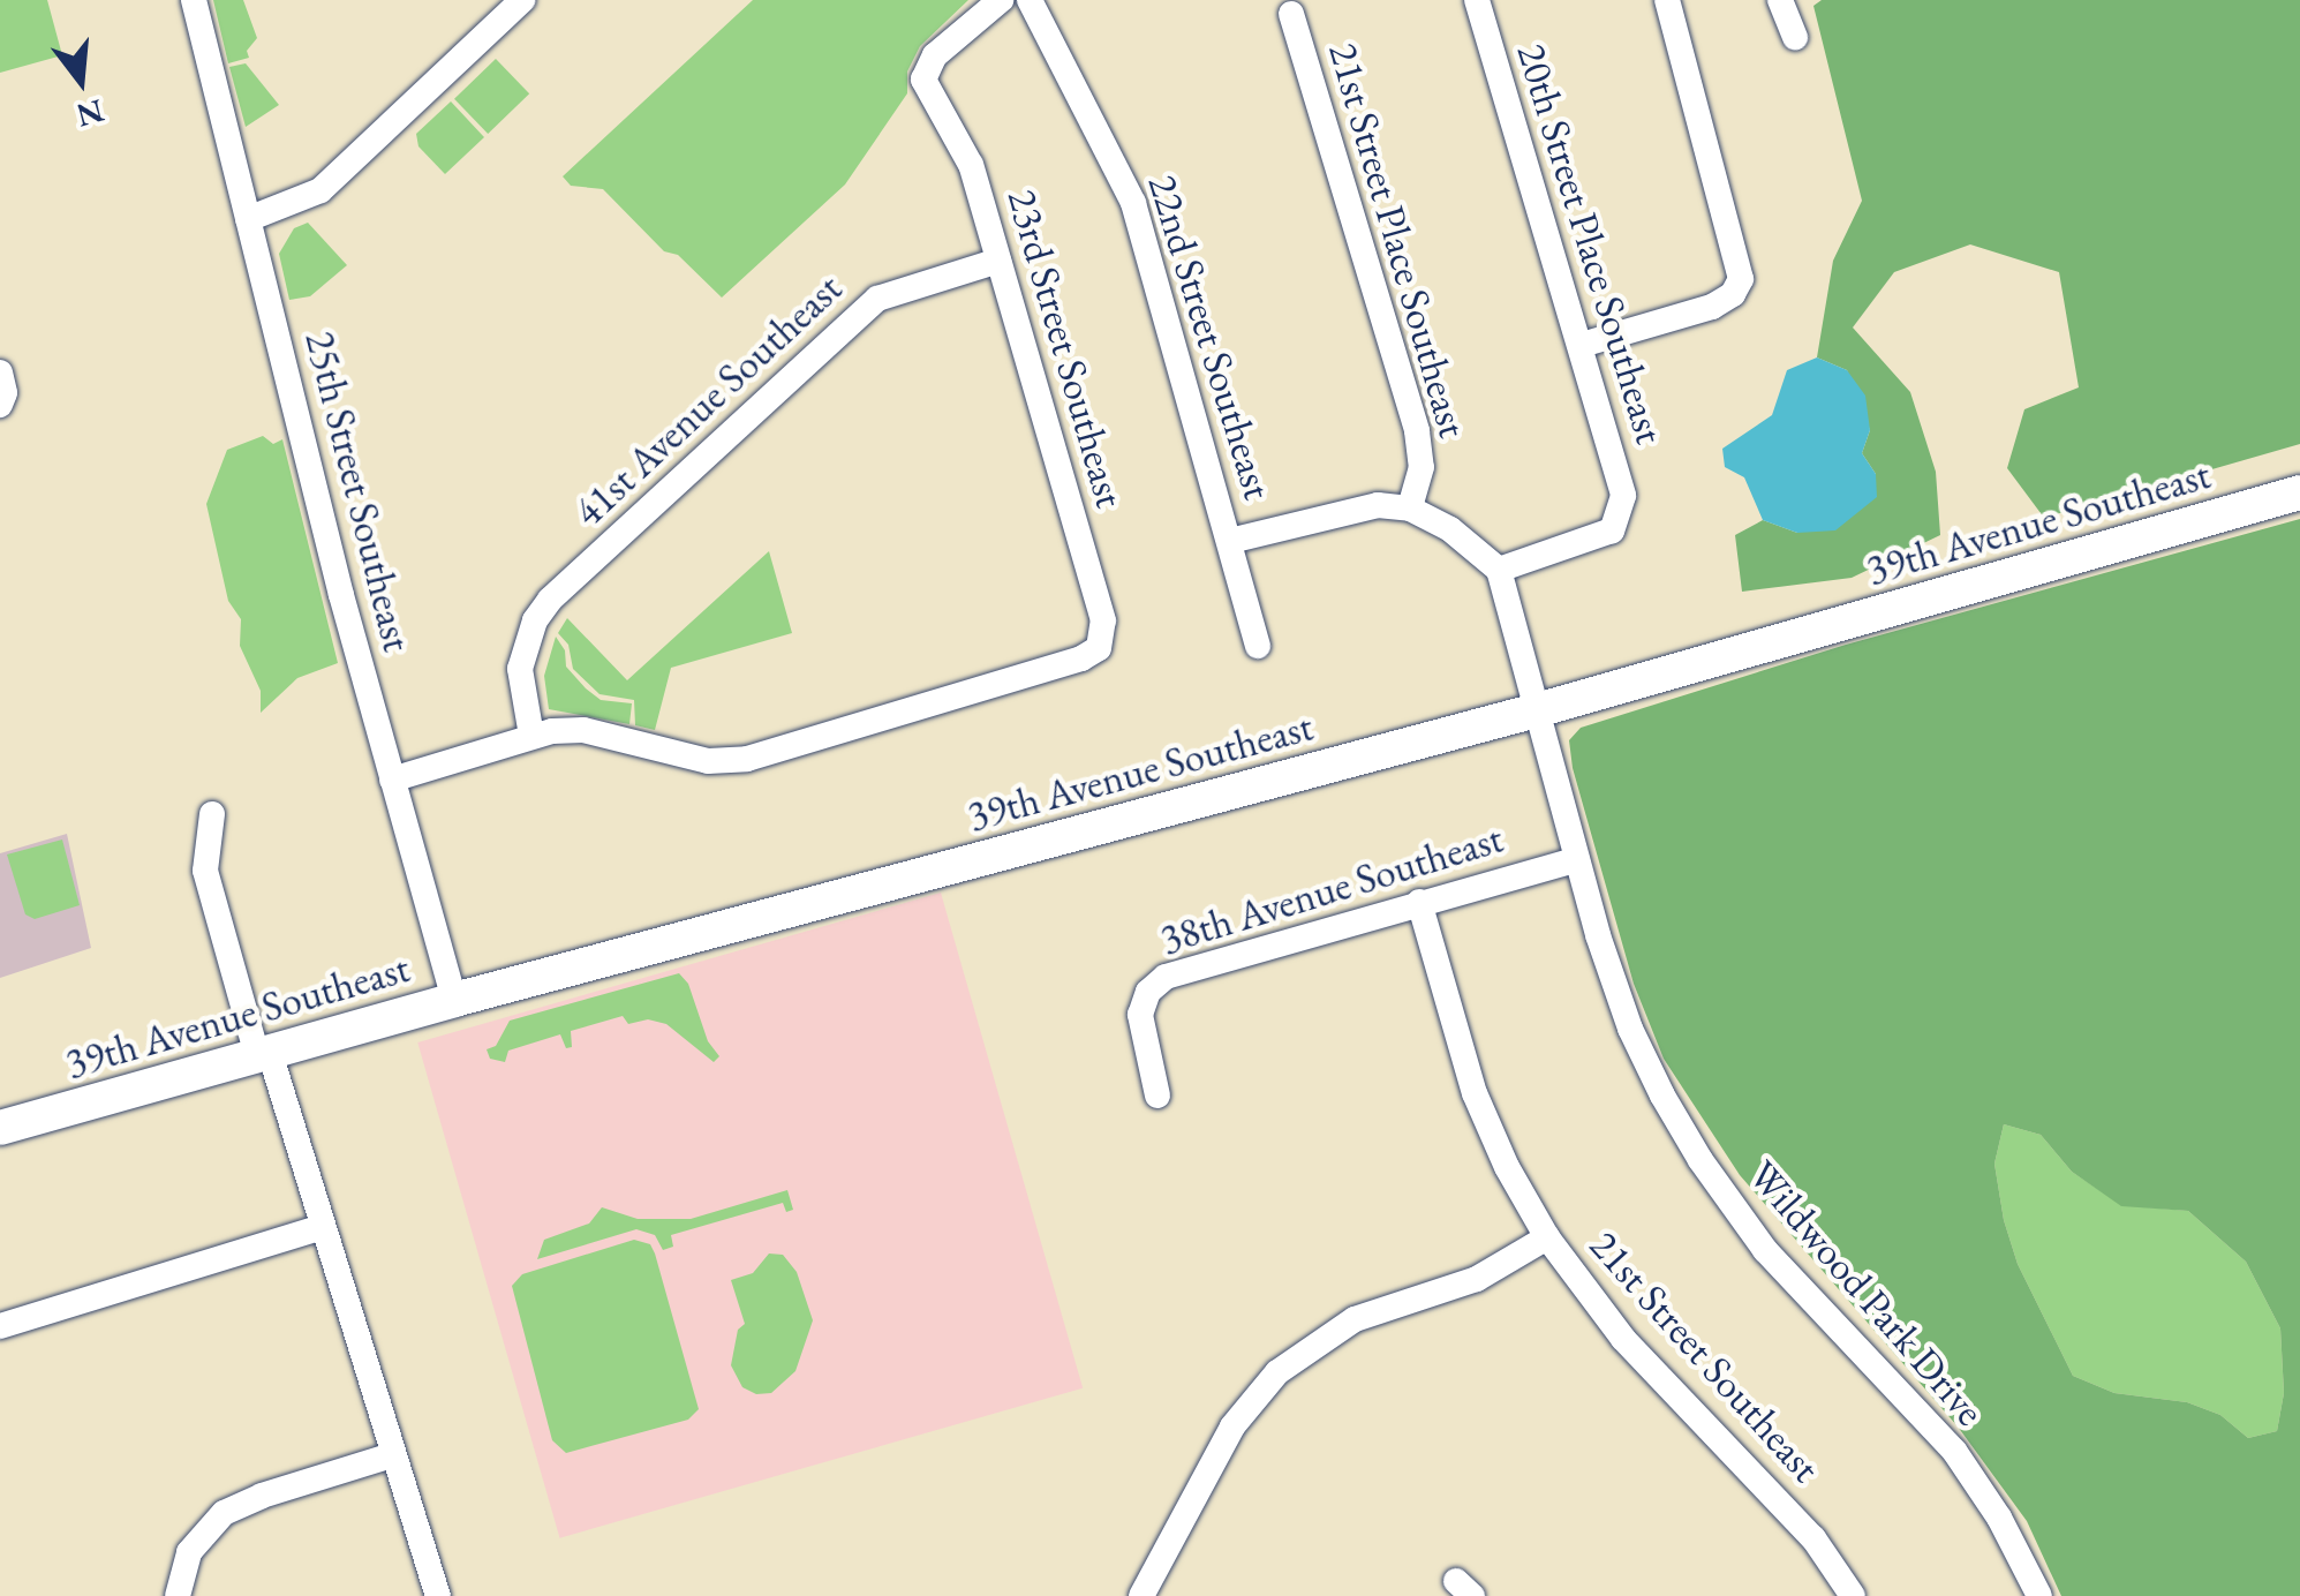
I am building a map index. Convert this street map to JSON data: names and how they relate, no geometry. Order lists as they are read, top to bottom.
{
  "streets": {
    "main road": ["39th Avenue Southeast"],
    "street": [
      "21st Street Place Southeast",
      "20th Street Place Southeast",
      "22nd Street Southeast",
      "23rd Street Southeast",
      "41st Avenue Southeast",
      "25th Street Southeast",
      "38th Avenue Southeast",
      "Wildwood Park Drive",
      "21st Street Southeast"
    ]
  },
  "crossings": [
    ["23rd Street Southeast", "41st Avenue Southeast"],
    ["25th Street Southeast", "39th Avenue Southeast"],
    ["39th Avenue Southeast", "Wildwood Park Drive"],
    ["38th Avenue Southeast", "Wildwood Park Drive"],
    ["38th Avenue Southeast", "21st Street Southeast"]
  ],
  "north": "bottom"
}
